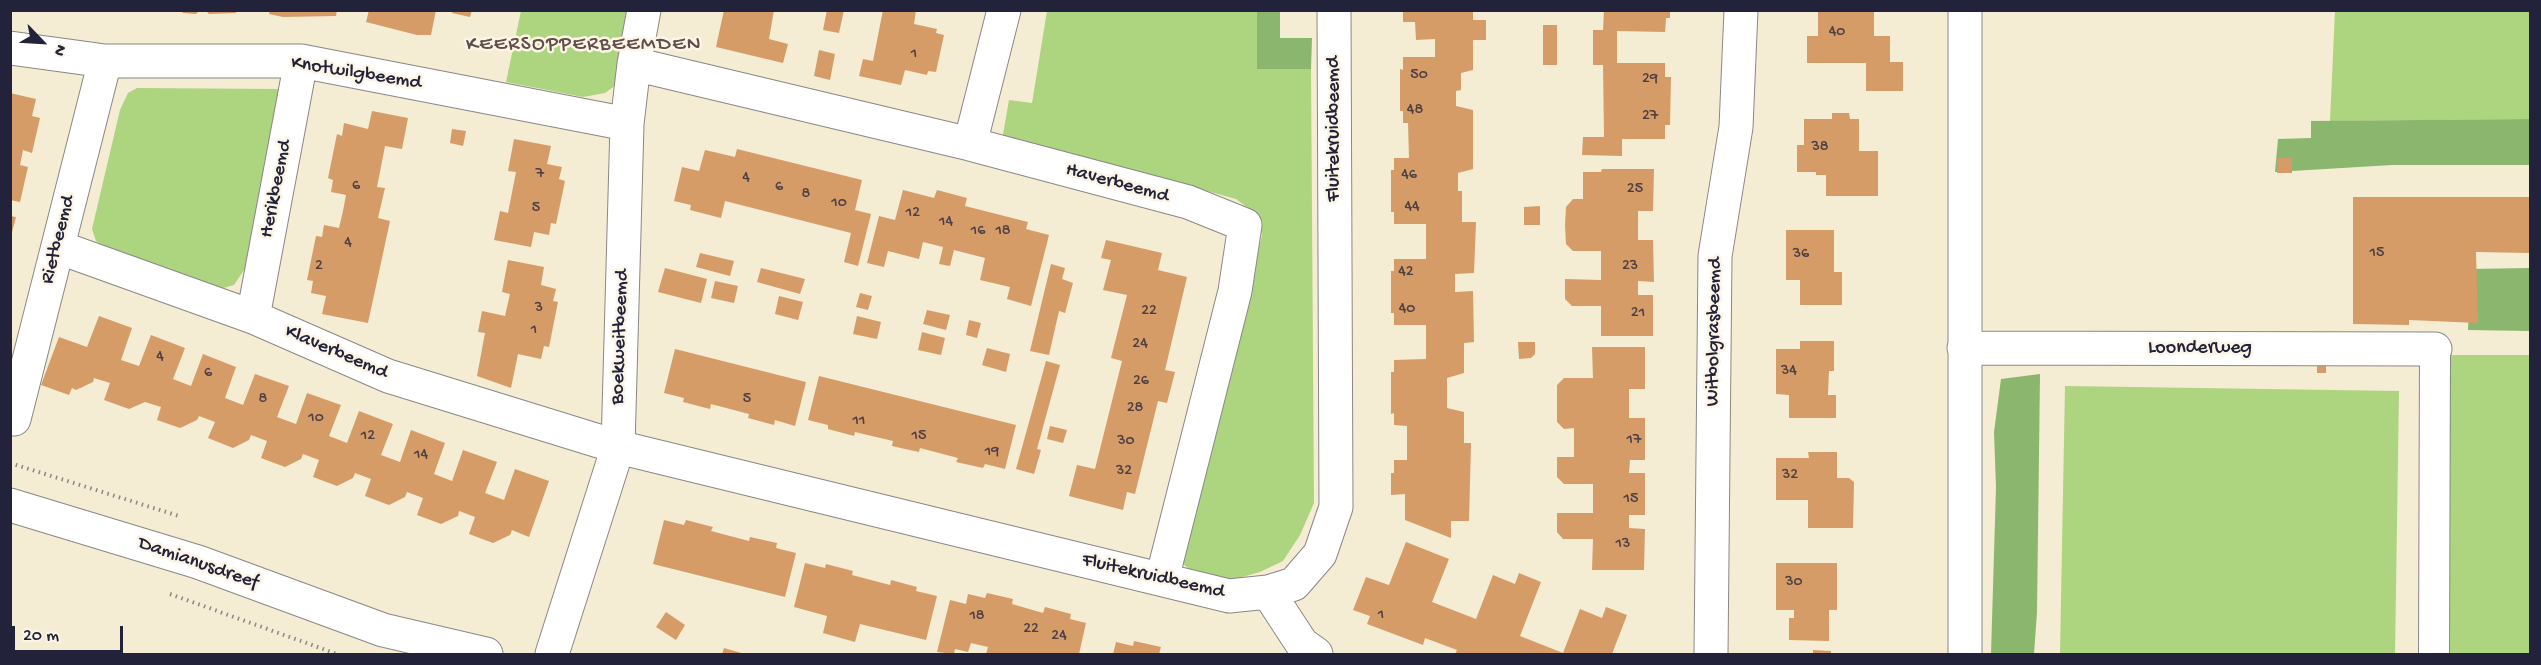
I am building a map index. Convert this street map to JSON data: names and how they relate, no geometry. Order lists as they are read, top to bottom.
{
  "streets": {
    "street": [
      "Knotwilgbeemd",
      "Fluitekruidbeemd",
      "Haverbeemd",
      "Herikbeemd",
      "Rietbeemd",
      "Witbolgrasbeemd",
      "Boekweitbeemd",
      "Loonderweg",
      "Klaverbeemd",
      "Damianusdreef"
    ]
  },
  "crossings": [
    ["Knotwilgbeemd", "Herikbeemd"],
    ["Knotwilgbeemd", "Rietbeemd"],
    ["Knotwilgbeemd", "Boekweitbeemd"],
    ["Fluitekruidbeemd", "Haverbeemd"],
    ["Fluitekruidbeemd", "Boekweitbeemd"],
    ["Fluitekruidbeemd", "Klaverbeemd"],
    ["Haverbeemd", "Boekweitbeemd"],
    ["Herikbeemd", "Klaverbeemd"],
    ["Rietbeemd", "Klaverbeemd"],
    ["Boekweitbeemd", "Klaverbeemd"]
  ],
  "districts": ["KEERSOPPERBEEMDEN"],
  "house_numbers": [
    "40",
    "1",
    "50",
    "29",
    "48",
    "27",
    "38",
    "7",
    "46",
    "4",
    "6",
    "6",
    "25",
    "8",
    "10",
    "44",
    "5",
    "12",
    "14",
    "16",
    "18",
    "4",
    "15",
    "36",
    "2",
    "23",
    "42",
    "3",
    "40",
    "22",
    "21",
    "1",
    "24",
    "4",
    "34",
    "6",
    "26",
    "8",
    "5",
    "28",
    "10",
    "11",
    "12",
    "15",
    "17",
    "30",
    "19",
    "14",
    "32",
    "32",
    "15",
    "13",
    "30",
    "1",
    "18",
    "22",
    "24"
  ],
  "scale_bar": "20 m",
  "north": "bottom right"
}
